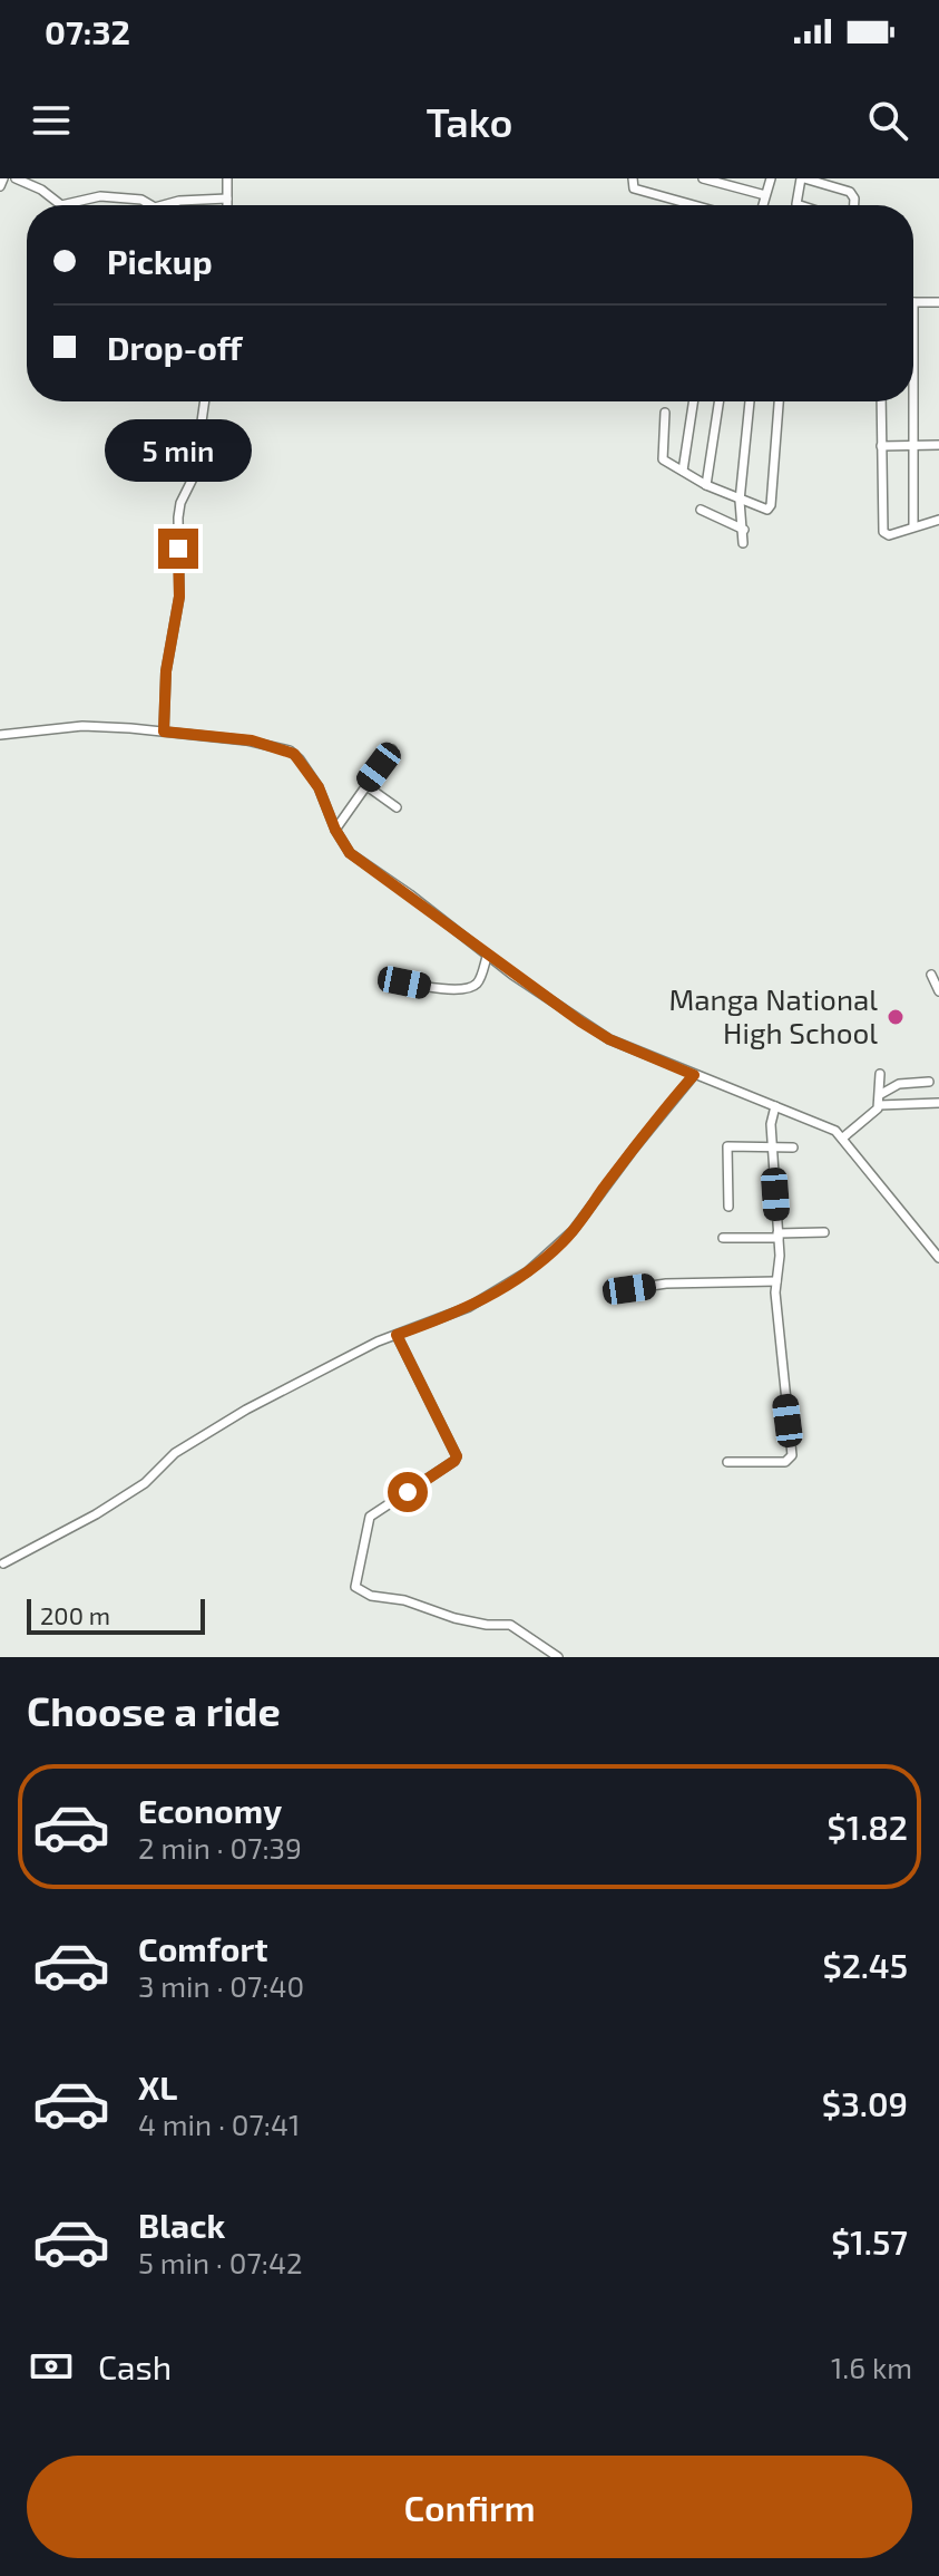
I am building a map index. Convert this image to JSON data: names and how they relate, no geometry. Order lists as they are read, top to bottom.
{
  "places": ["Manga National High School"],
  "scale_bar": "200 m",
  "page": {
    "status": "07:32",
    "header": "Tako",
    "banner": ["Pickup", "Drop-off"],
    "bubble": "5 min",
    "scale": "200 m",
    "heading": "Choose a ride",
    "list": [
      {
        "name": "Economy",
        "note": "2 min · 07:39",
        "value": "$1.82"
      },
      {
        "name": "Comfort",
        "note": "3 min · 07:40",
        "value": "$2.45"
      },
      {
        "name": "XL",
        "note": "4 min · 07:41",
        "value": "$3.09"
      },
      {
        "name": "Black",
        "note": "5 min · 07:42",
        "value": "$1.57"
      }
    ],
    "pay": ["Cash", "1.6 km"],
    "buttons": "Confirm"
  }
}
